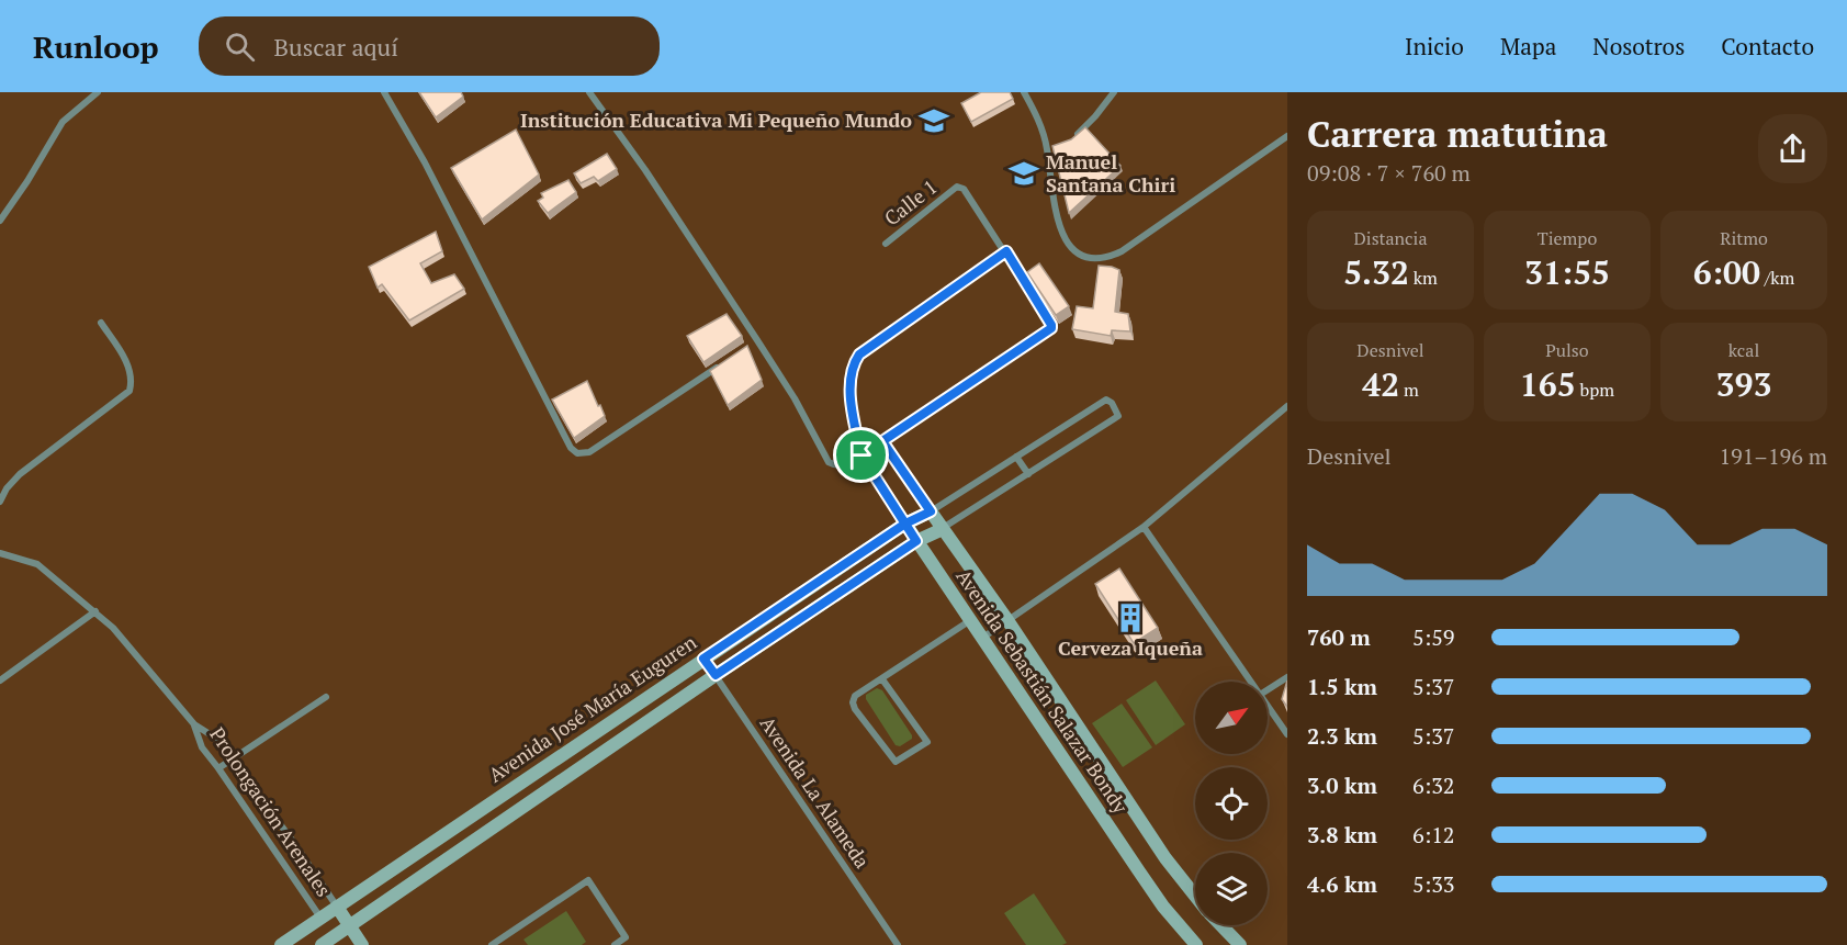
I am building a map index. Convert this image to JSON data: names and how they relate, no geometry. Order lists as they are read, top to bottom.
{
  "streets": {
    "street": [
      "Calle 1",
      "Avenida Sebastián Salazar Bondy",
      "Avenida José María Euguren",
      "Avenida La Alameda",
      "Prolongación Arenales"
    ]
  },
  "crossings": [
    ["Avenida Sebastián Salazar Bondy", "Avenida José María Euguren"],
    ["Avenida José María Euguren", "Avenida La Alameda"],
    ["Avenida José María Euguren", "Prolongación Arenales"]
  ],
  "places": {
    "school or university": ["Institución Educativa Mi Pequeño Mundo", "Manuel Santana Chiri"],
    "building": ["Cerveza Iqueña"]
  },
  "north": "top right",
  "page": {
    "header": "Runloop",
    "search": "Buscar aquí",
    "nav": [
      "Inicio",
      "Mapa",
      "Nosotros",
      "Contacto"
    ],
    "heading": ["Carrera matutina", "09:08 · 7 × 760 m"],
    "stats": [
      ["Distancia", "5.32 km"],
      ["Tiempo", "31:55"],
      ["Ritmo", "6:00 /km"],
      ["Desnivel", "42 m"],
      ["Pulso", "165 bpm"],
      ["kcal", "393"]
    ],
    "chart": ["Desnivel", "191–196 m"],
    "list": [
      {
        "name": "760 m",
        "note": "5:59"
      },
      {
        "name": "1.5 km",
        "note": "5:37"
      },
      {
        "name": "2.3 km",
        "note": "5:37"
      },
      {
        "name": "3.0 km",
        "note": "6:32"
      },
      {
        "name": "3.8 km",
        "note": "6:12"
      },
      {
        "name": "4.6 km",
        "note": "5:33"
      }
    ]
  }
}
